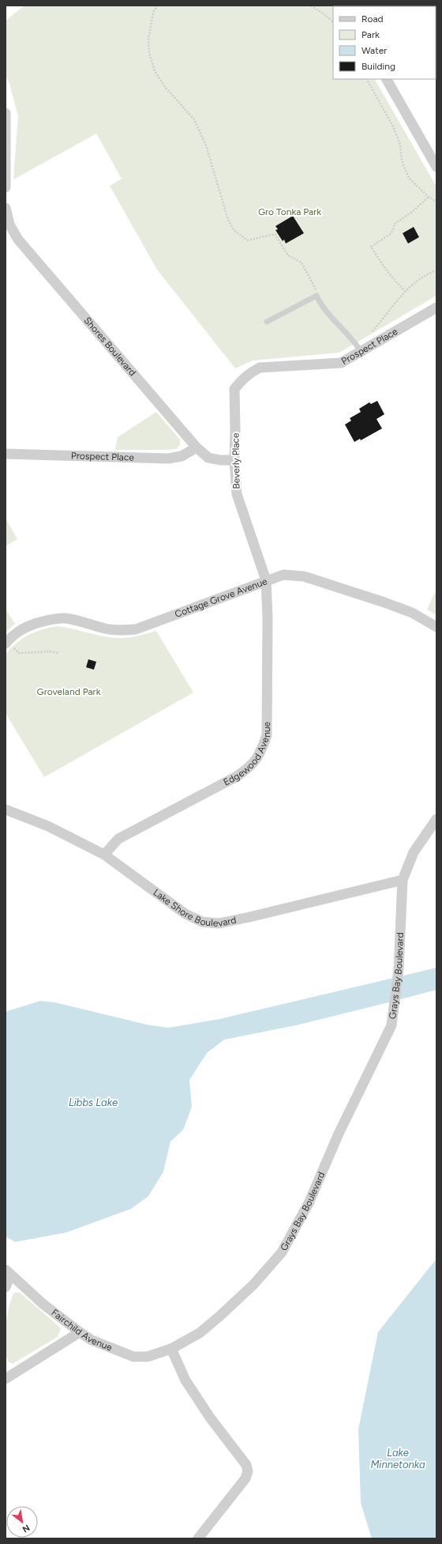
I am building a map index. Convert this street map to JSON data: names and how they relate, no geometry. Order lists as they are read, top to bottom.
{
  "streets": {
    "street": [
      "Shores Boulevard",
      "Prospect Place",
      "Beverly Place",
      "Cottage Grove Avenue",
      "Edgewood Avenue",
      "Lake Shore Boulevard",
      "Grays Bay Boulevard",
      "Fairchild Avenue"
    ]
  },
  "crossings": [
    ["Shores Boulevard", "Prospect Place"],
    ["Shores Boulevard", "Beverly Place"],
    ["Prospect Place", "Beverly Place"],
    ["Beverly Place", "Cottage Grove Avenue"],
    ["Beverly Place", "Edgewood Avenue"],
    ["Cottage Grove Avenue", "Edgewood Avenue"],
    ["Edgewood Avenue", "Lake Shore Boulevard"],
    ["Lake Shore Boulevard", "Grays Bay Boulevard"],
    ["Grays Bay Boulevard", "Fairchild Avenue"]
  ],
  "water": ["Libbs Lake", "Lake Minnetonka"],
  "parks": ["Gro Tonka Park", "Groveland Park"],
  "legend": [
    "Road",
    "Park",
    "Water",
    "Building"
  ],
  "north": "bottom right"
}
